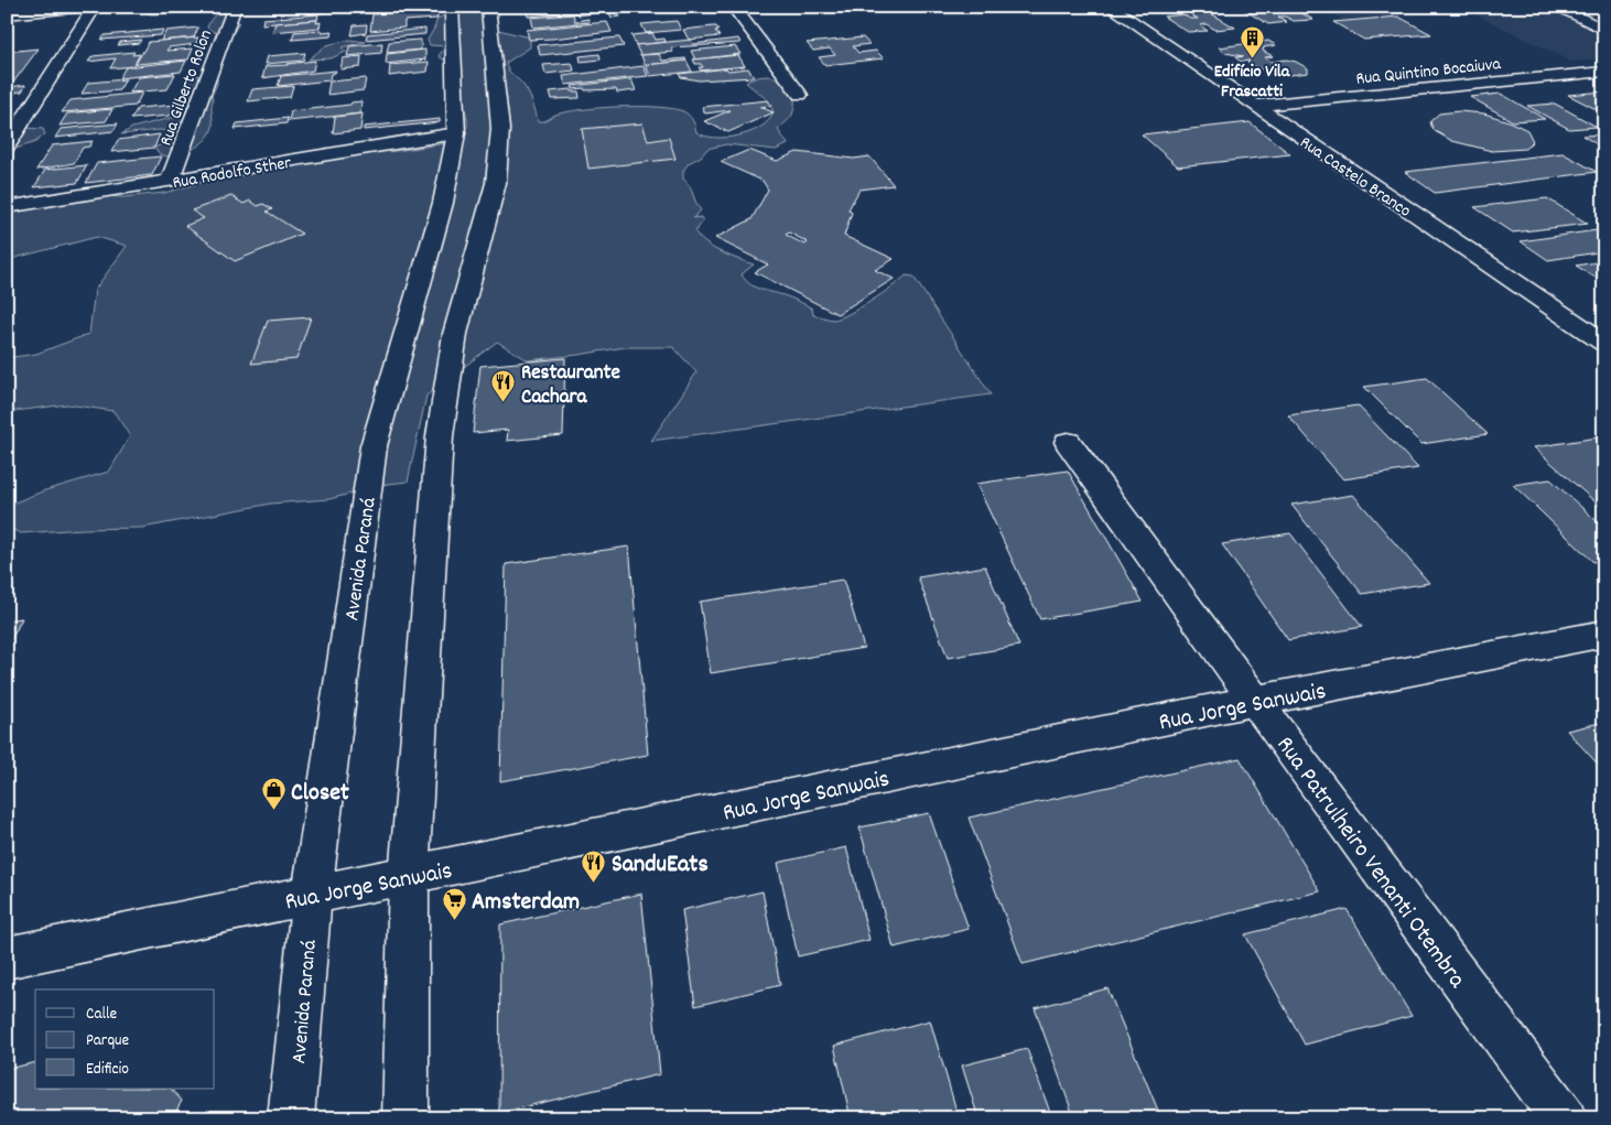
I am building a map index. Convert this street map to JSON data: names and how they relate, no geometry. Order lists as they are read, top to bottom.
{
  "streets": {
    "street": [
      "Rua Quintino Bocaiuva",
      "Rua Gilberto Rolon",
      "Rua Rodolfo Sther",
      "Rua Castelo Branco",
      "Avenida Paraná",
      "Rua Jorge Sanwais",
      "Rua Patrulheiro Venanti Otembra"
    ]
  },
  "crossings": [
    ["Rua Quintino Bocaiuva", "Rua Castelo Branco"],
    ["Rua Gilberto Rolon", "Rua Rodolfo Sther"],
    ["Rua Rodolfo Sther", "Avenida Paraná"],
    ["Avenida Paraná", "Rua Jorge Sanwais"],
    ["Rua Jorge Sanwais", "Rua Patrulheiro Venanti Otembra"]
  ],
  "places": {
    "building": ["Edifício Vila Frascatti"],
    "restaurant": ["Restaurante Cachara", "SanduEats"],
    "shop": ["Closet"],
    "supermarket": ["Amsterdam"]
  },
  "legend": ["Calle", "Parque", "Edificio"]
}
